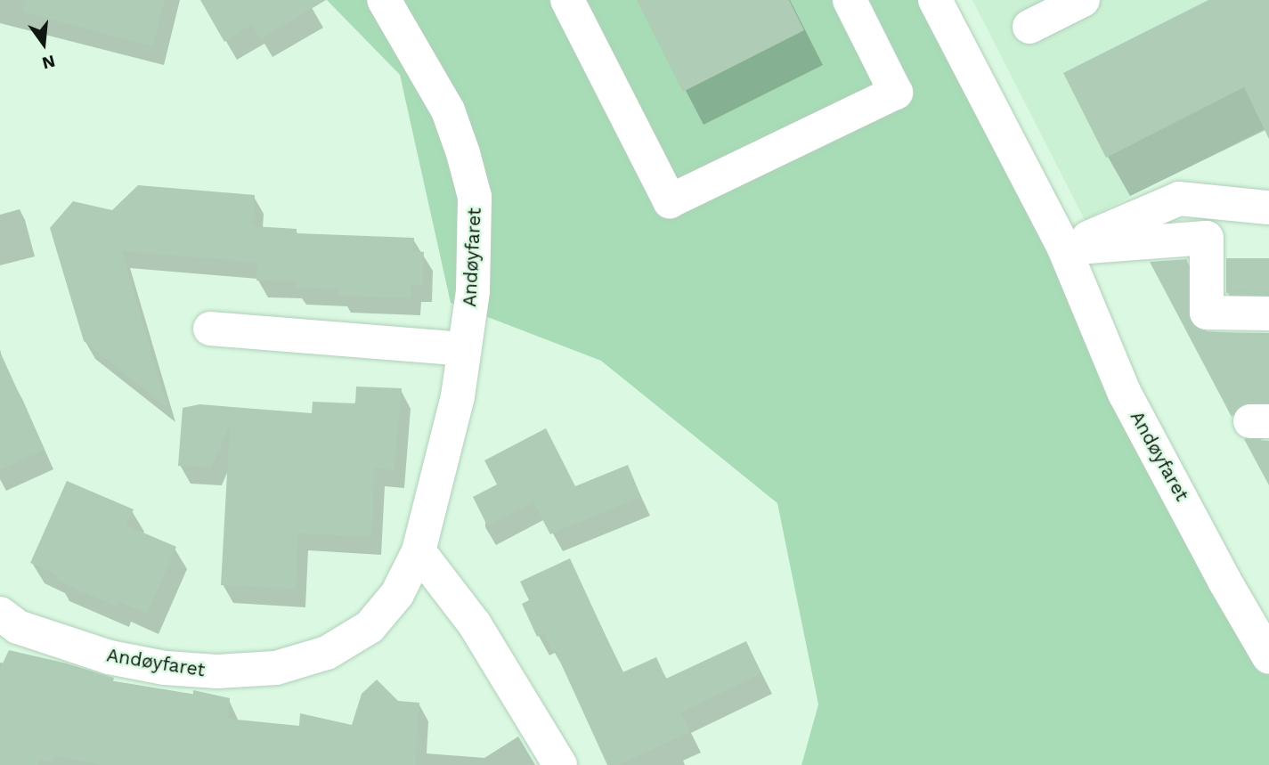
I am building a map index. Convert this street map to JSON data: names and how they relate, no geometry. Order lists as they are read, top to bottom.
{
  "streets": {
    "street": ["Andøyfaret"]
  },
  "north": "bottom"
}
